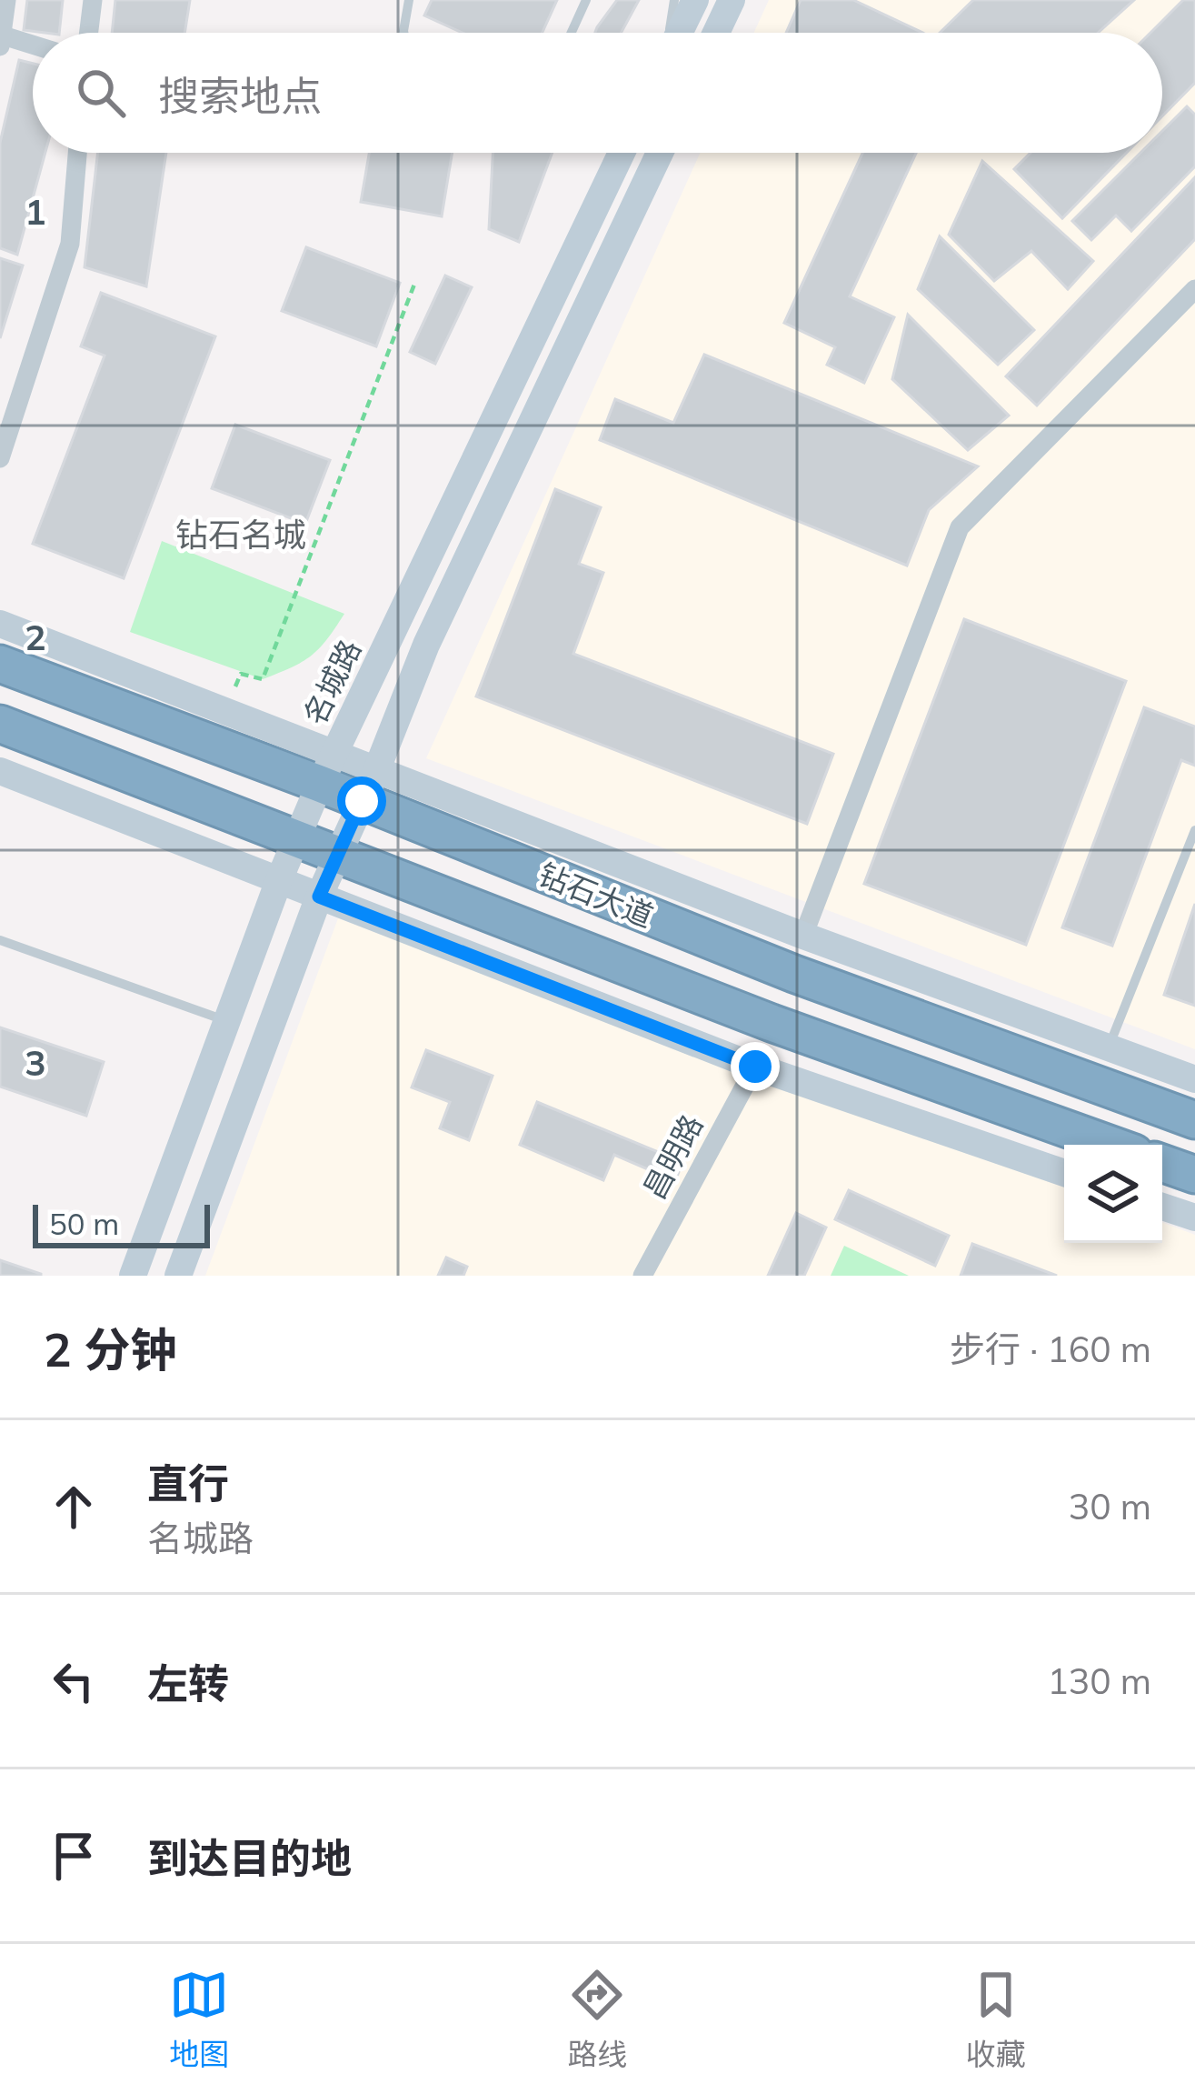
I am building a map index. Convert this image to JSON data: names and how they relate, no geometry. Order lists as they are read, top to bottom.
{
  "streets": {
    "highway": ["钻石大道"],
    "street": ["名城路", "昌明路"]
  },
  "crossings": [
    ["名城路", "钻石大道"]
  ],
  "districts": ["钻石名城"],
  "scale_bar": "50 m",
  "page": {
    "search": "搜索地点",
    "scale": "50 m",
    "heading": ["2 分钟", "步行 · 160 m"],
    "list": [
      ["直行", "名城路", "30 m"],
      ["左转", "130 m"],
      "到达目的地"
    ],
    "nav": ["地图", "路线", "收藏"]
  },
  "grid": {
    "rows": ["1", "2", "3"]
  }
}
